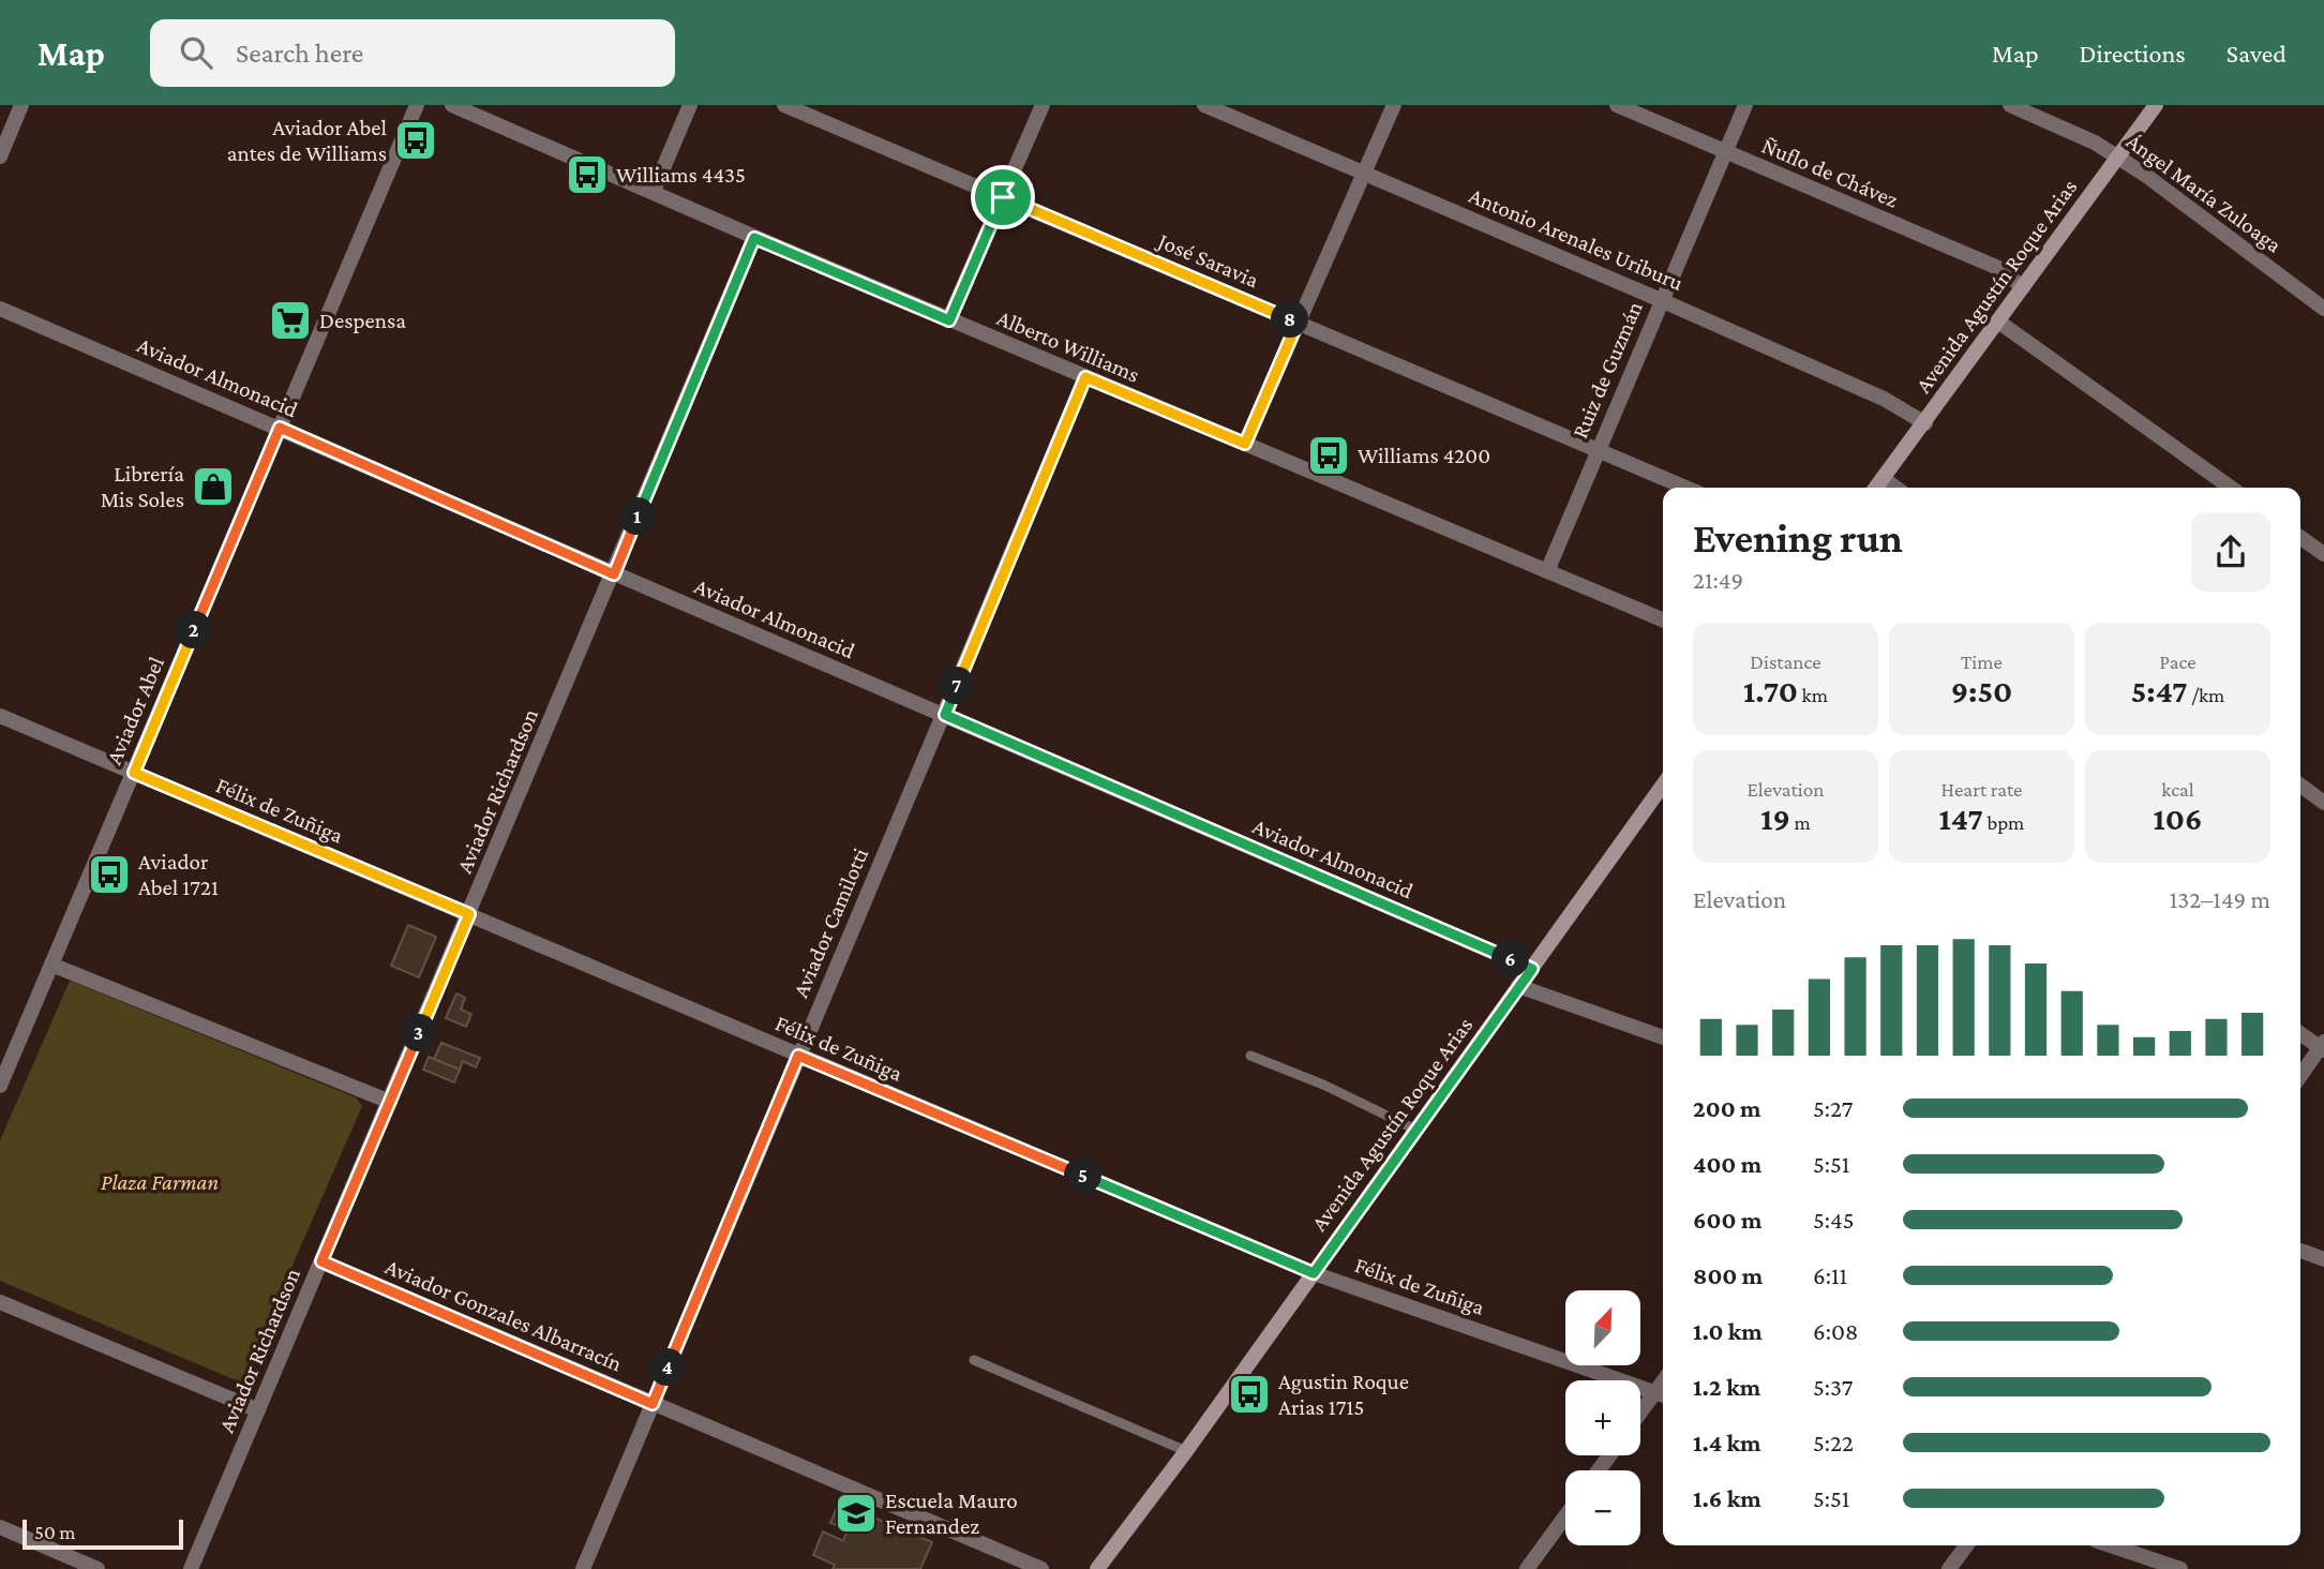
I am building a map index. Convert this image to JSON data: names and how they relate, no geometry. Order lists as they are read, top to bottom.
{
  "streets": {
    "main road": ["Avenida Agustín Roque Arias"],
    "street": [
      "Ñuflo de Chávez",
      "Ángel María Zuloaga",
      "Antonio Arenales Uriburu",
      "José Saravia",
      "Alberto Williams",
      "Ruiz de Guzmán",
      "Aviador Almonacid",
      "Aviador Abel",
      "Aviador Richardson",
      "Félix de Zuñiga",
      "Aviador Camilotti",
      "Aviador Gonzales Albarracín"
    ]
  },
  "crossings": [
    ["Ñuflo de Chávez", "Avenida Agustín Roque Arias"],
    ["Ñuflo de Chávez", "Ruiz de Guzmán"],
    ["Ángel María Zuloaga", "Avenida Agustín Roque Arias"],
    ["Antonio Arenales Uriburu", "Avenida Agustín Roque Arias"],
    ["Antonio Arenales Uriburu", "Ruiz de Guzmán"],
    ["José Saravia", "Ruiz de Guzmán"],
    ["Avenida Agustín Roque Arias", "Aviador Almonacid"],
    ["Avenida Agustín Roque Arias", "Félix de Zuñiga"],
    ["Alberto Williams", "Ruiz de Guzmán"],
    ["Alberto Williams", "Aviador Richardson"],
    ["Alberto Williams", "Aviador Camilotti"],
    ["Aviador Almonacid", "Aviador Abel"],
    ["Aviador Almonacid", "Aviador Richardson"],
    ["Aviador Almonacid", "Aviador Camilotti"],
    ["Aviador Abel", "Félix de Zuñiga"],
    ["Aviador Richardson", "Félix de Zuñiga"],
    ["Aviador Richardson", "Aviador Gonzales Albarracín"],
    ["Félix de Zuñiga", "Aviador Camilotti"],
    ["Aviador Camilotti", "Aviador Gonzales Albarracín"]
  ],
  "parks": ["Plaza Farman"],
  "places": {
    "bus stop": [
      "Aviador Abel antes de Williams",
      "Williams 4435",
      "Williams 4200",
      "Aviador Abel 1721",
      "Agustin Roque Arias 1715"
    ],
    "supermarket": ["Despensa"],
    "shop": ["Librería Mis Soles"],
    "school or university": ["Escuela Mauro Fernandez"]
  },
  "scale_bar": "50 m",
  "north": "top right",
  "page": {
    "header": "Map",
    "search": "Search here",
    "nav": ["Map", "Directions", "Saved"],
    "pins": [
      "8",
      "1",
      "2",
      "7",
      "6",
      "3",
      "5",
      "4"
    ],
    "heading": ["Evening run", "21:49"],
    "stats": [
      ["Distance", "1.70 km"],
      ["Time", "9:50"],
      ["Pace", "5:47 /km"],
      ["Elevation", "19 m"],
      ["Heart rate", "147 bpm"],
      ["kcal", "106"]
    ],
    "chart": ["Elevation", "132–149 m"],
    "list": [
      {
        "name": "200 m",
        "note": "5:27"
      },
      {
        "name": "400 m",
        "note": "5:51"
      },
      {
        "name": "600 m",
        "note": "5:45"
      },
      {
        "name": "800 m",
        "note": "6:11"
      },
      {
        "name": "1.0 km",
        "note": "6:08"
      },
      {
        "name": "1.2 km",
        "note": "5:37"
      },
      {
        "name": "1.4 km",
        "note": "5:22"
      },
      {
        "name": "1.6 km",
        "note": "5:51"
      }
    ],
    "map_buttons": ["+", "−"],
    "scale": "50 m"
  }
}
